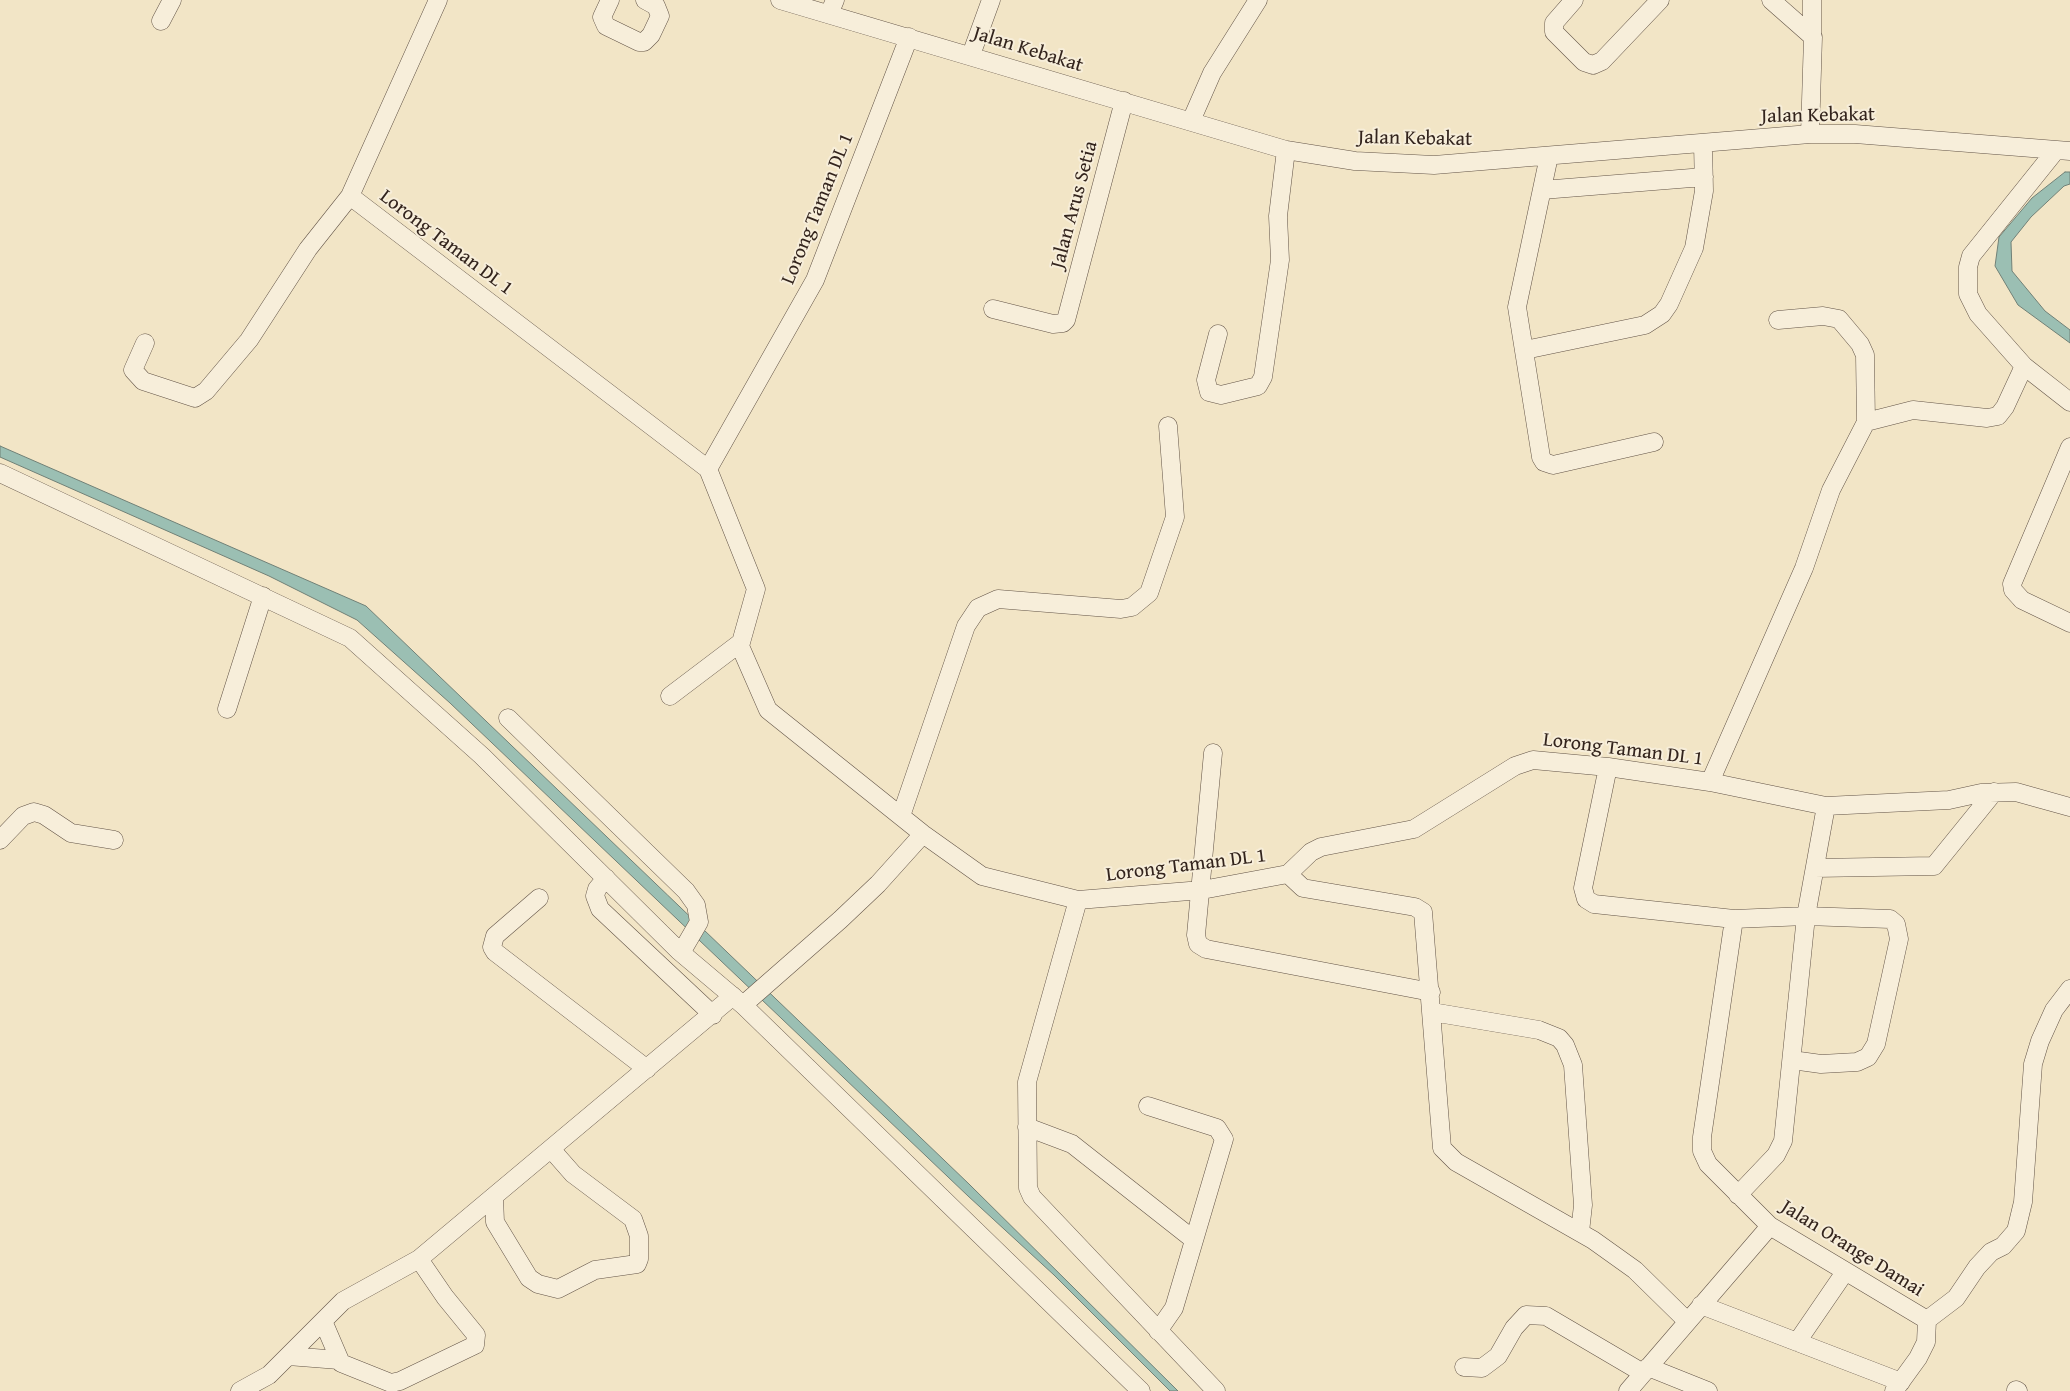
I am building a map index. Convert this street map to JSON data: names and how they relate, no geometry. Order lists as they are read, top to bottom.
{
  "streets": {
    "street": [
      "Jalan Kebakat",
      "Jalan Arus Setia",
      "Lorong Taman DL 1",
      "Jalan Orange Damai"
    ]
  },
  "crossings": [
    ["Jalan Kebakat", "Jalan Arus Setia"],
    ["Jalan Kebakat", "Lorong Taman DL 1"]
  ]
}
